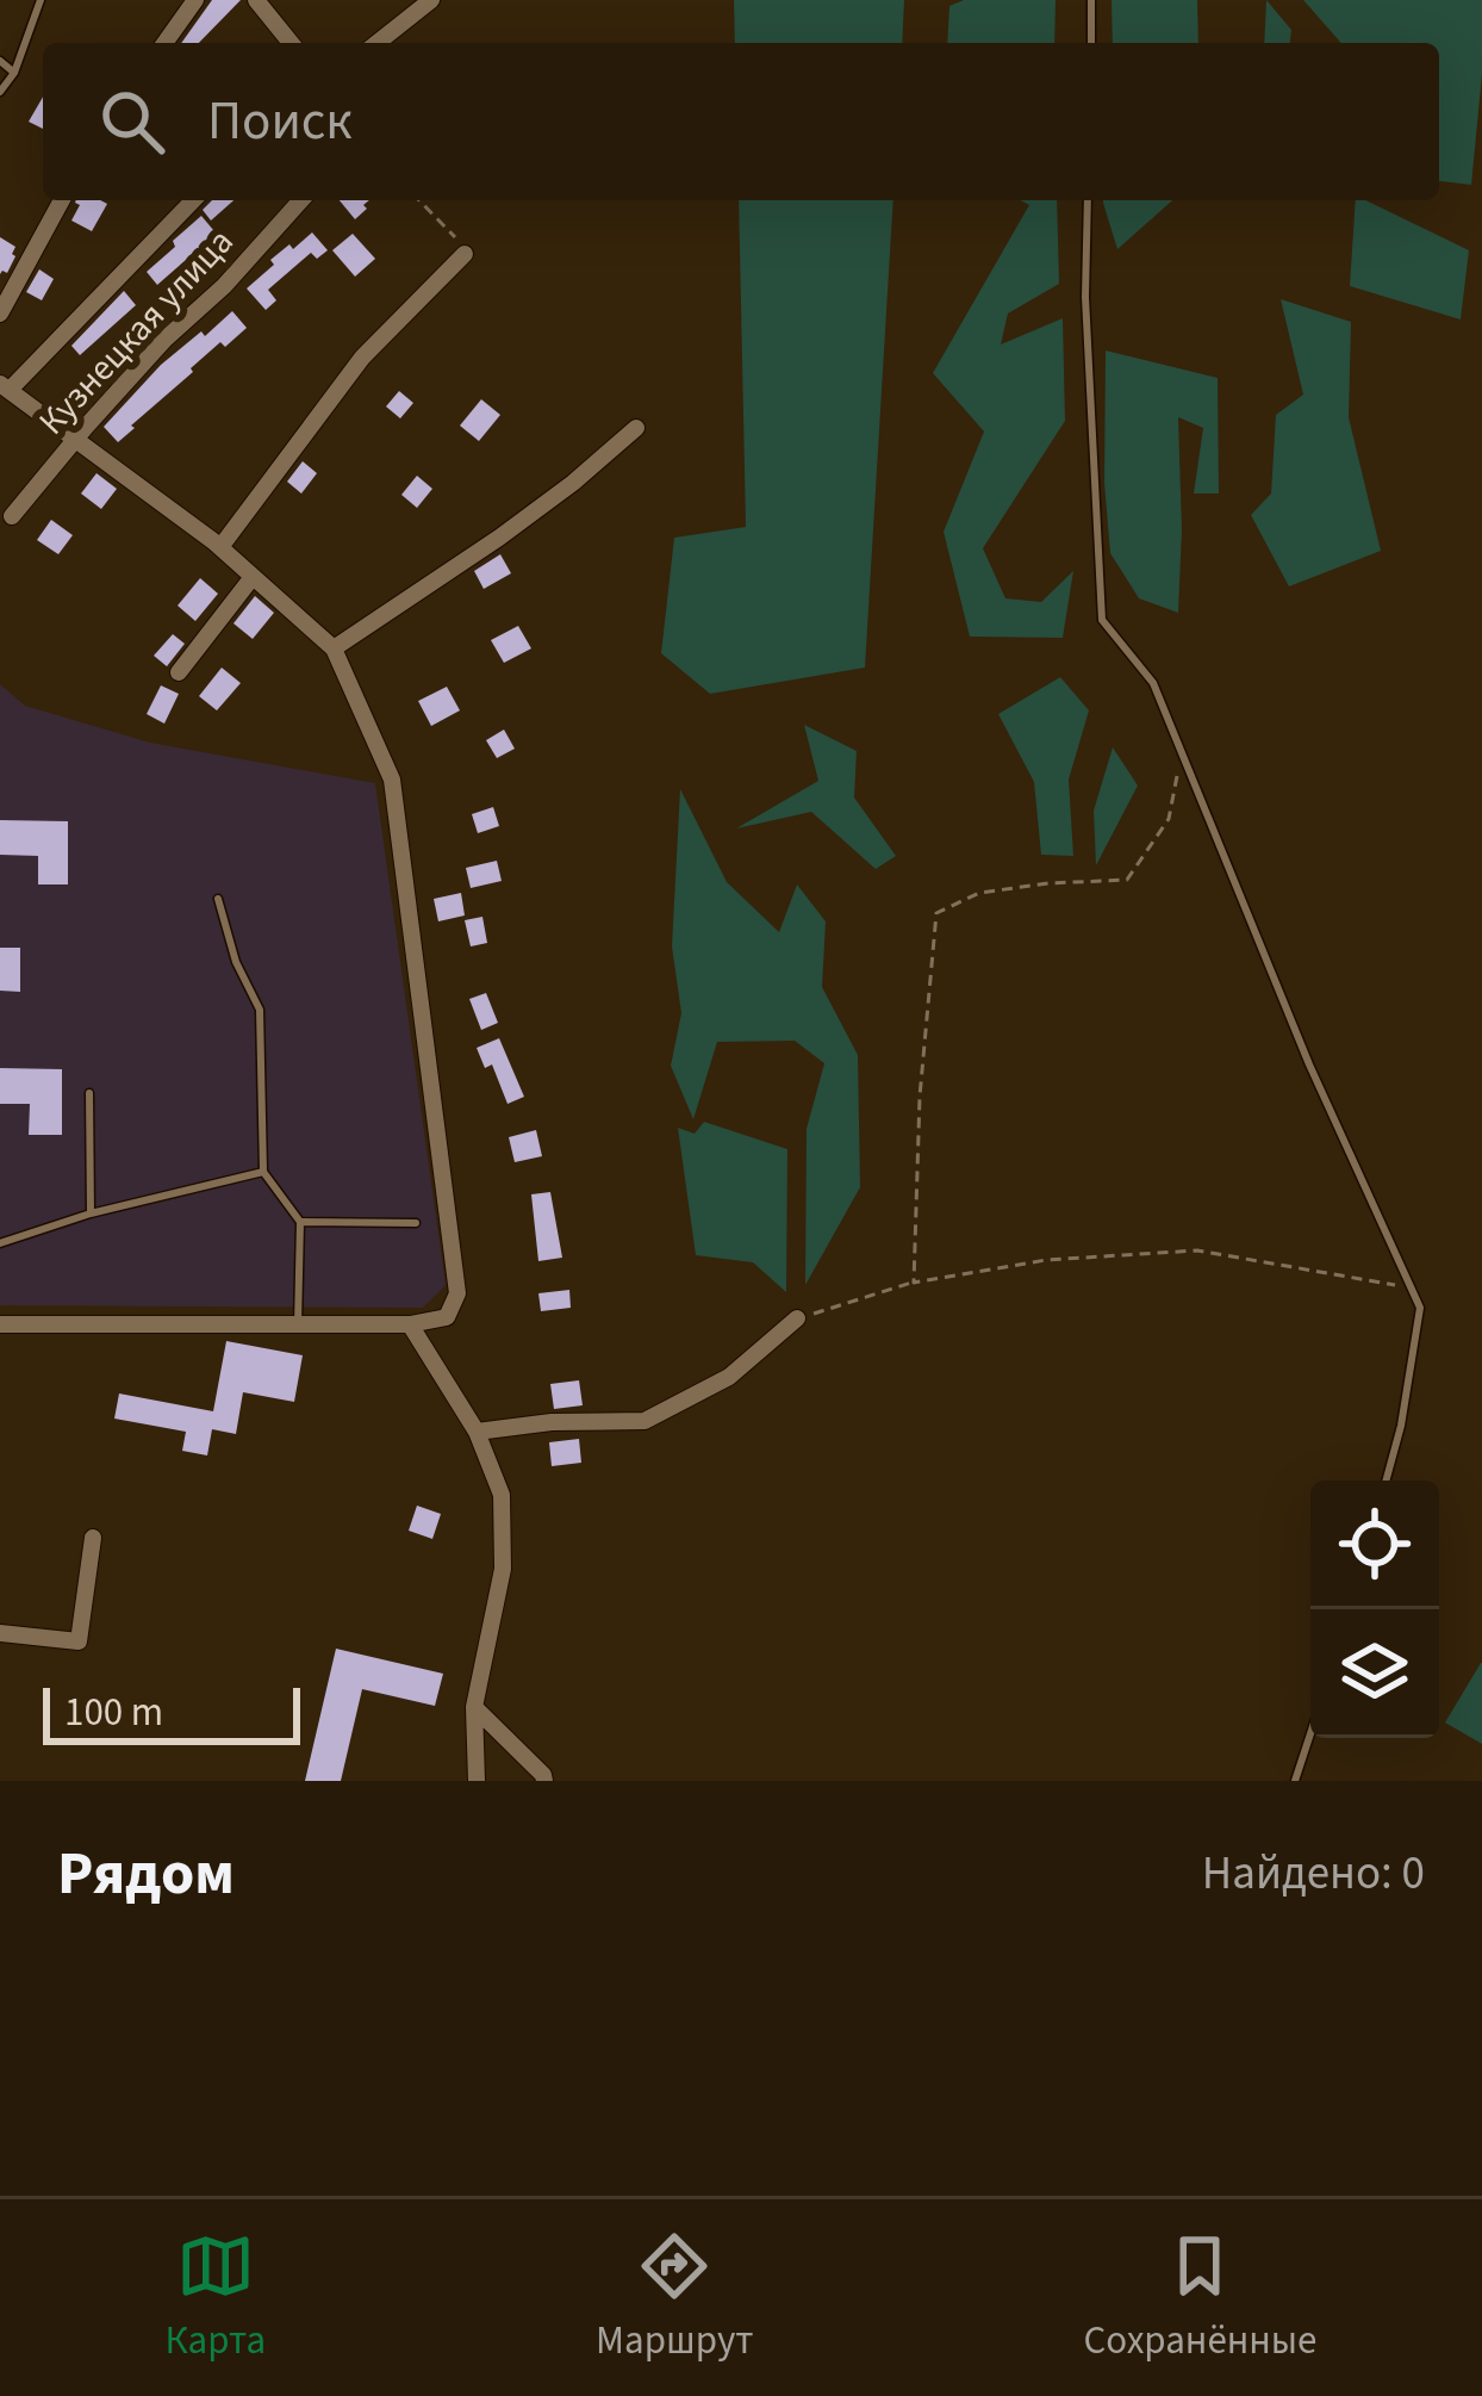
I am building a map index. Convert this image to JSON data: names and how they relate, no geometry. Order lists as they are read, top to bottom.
{
  "streets": {
    "street": ["Кузнецкая улица"]
  },
  "scale_bar": "100 m",
  "page": {
    "search": "Поиск",
    "scale": "100 m",
    "heading": ["Рядом", "Найдено: 0"],
    "nav": ["Карта", "Маршрут", "Сохранённые"]
  }
}
